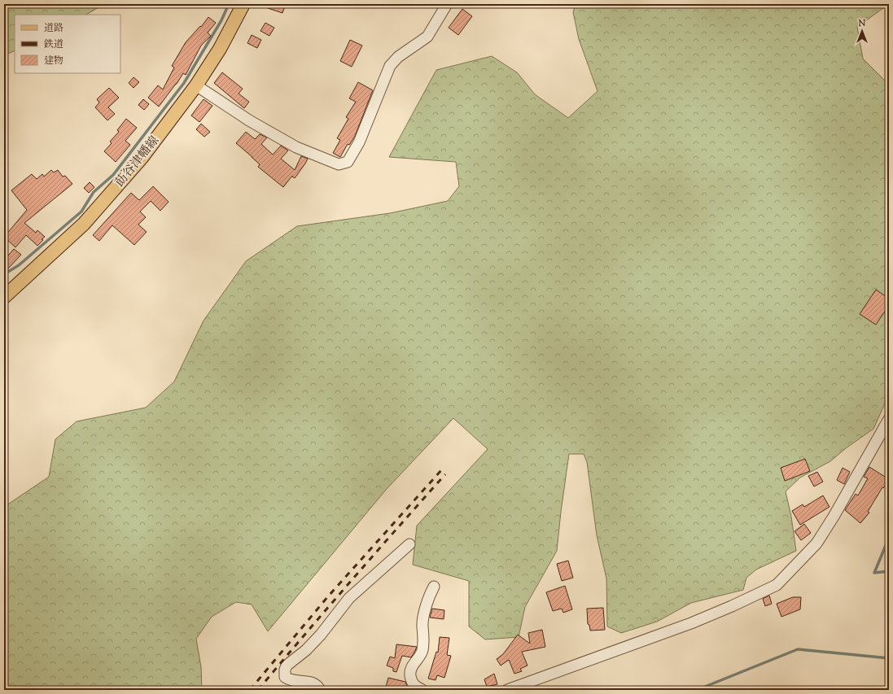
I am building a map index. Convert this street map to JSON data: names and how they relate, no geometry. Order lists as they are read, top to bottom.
{
  "streets": {
    "main road": ["莇谷津幡線"]
  },
  "legend": ["道路", "鉄道", "建物"],
  "north": "top"
}
